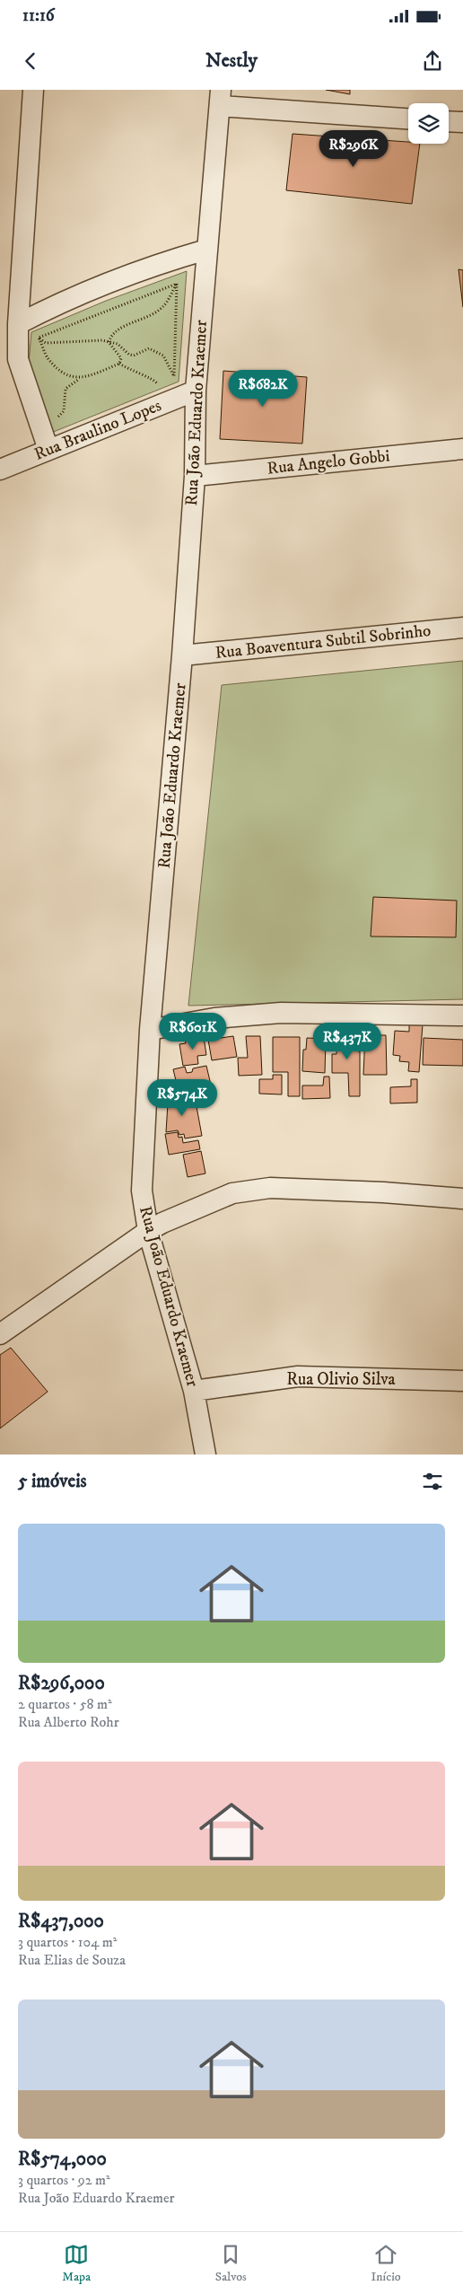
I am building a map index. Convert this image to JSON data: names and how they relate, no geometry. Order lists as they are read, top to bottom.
{
  "streets": {
    "street": [
      "Rua João Eduardo Kraemer",
      "Rua Braulino Lopes",
      "Rua Angelo Gobbi",
      "Rua Boaventura Subtil Sobrinho",
      "Rua Olivio Silva"
    ]
  },
  "crossings": [
    ["Rua João Eduardo Kraemer", "Rua Braulino Lopes"],
    ["Rua João Eduardo Kraemer", "Rua Angelo Gobbi"],
    ["Rua João Eduardo Kraemer", "Rua Boaventura Subtil Sobrinho"],
    ["Rua João Eduardo Kraemer", "Rua Olivio Silva"]
  ],
  "page": {
    "status": "11:16",
    "header": "Nestly",
    "price": [
      "R$296K",
      "R$682K",
      "R$601K",
      "R$437K",
      "R$574K"
    ],
    "heading": "5 imóveis",
    "list": [
      {
        "name": "R$296,000",
        "note": "2 quartos · 58 m² · Rua Alberto Rohr"
      },
      {
        "name": "R$437,000",
        "note": "3 quartos · 104 m² · Rua Elias de Souza"
      },
      {
        "name": "R$574,000",
        "note": "3 quartos · 92 m² · Rua João Eduardo Kraemer"
      }
    ],
    "tabs": ["Mapa", "Salvos", "Início"]
  }
}
